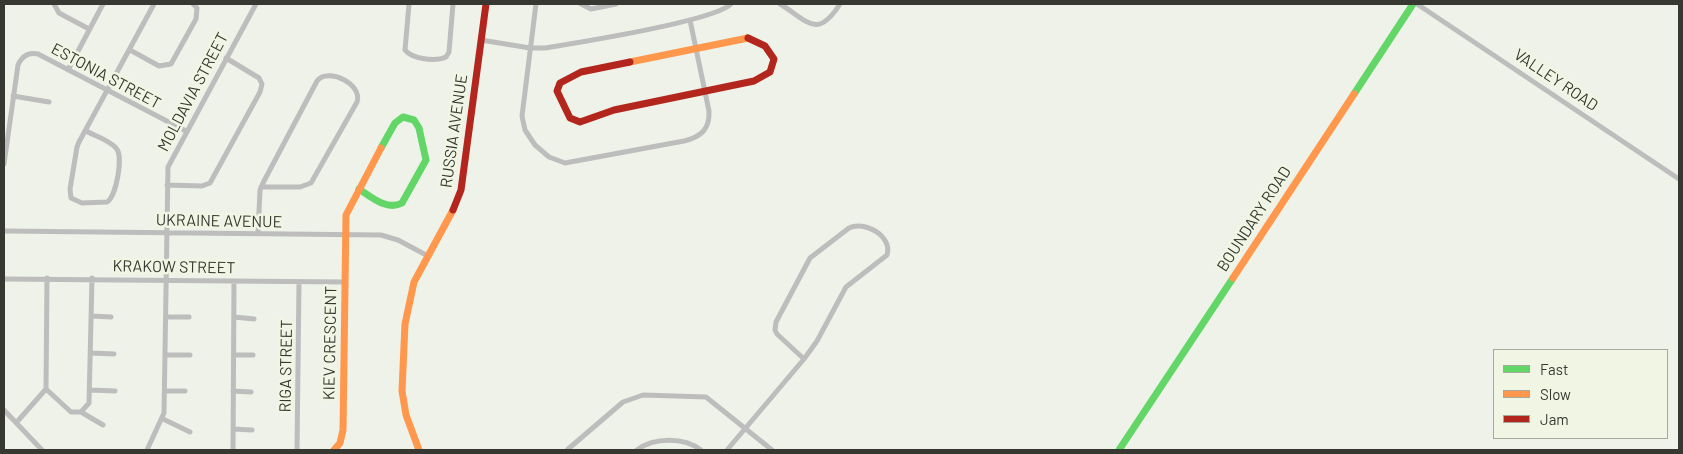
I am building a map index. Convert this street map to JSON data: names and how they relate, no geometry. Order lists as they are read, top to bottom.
{
  "streets": {
    "street": [
      "ESTONIA STREET",
      "VALLEY ROAD",
      "MOLDAVIA STREET",
      "RUSSIA AVENUE",
      "BOUNDARY ROAD",
      "UKRAINE AVENUE",
      "KRAKOW STREET",
      "KIEV CRESCENT",
      "RIGA STREET"
    ]
  },
  "crossings": [
    ["ESTONIA STREET", "MOLDAVIA STREET"],
    ["MOLDAVIA STREET", "UKRAINE AVENUE"],
    ["MOLDAVIA STREET", "KRAKOW STREET"],
    ["RUSSIA AVENUE", "UKRAINE AVENUE"],
    ["UKRAINE AVENUE", "KIEV CRESCENT"],
    ["KRAKOW STREET", "KIEV CRESCENT"],
    ["KRAKOW STREET", "RIGA STREET"]
  ],
  "legend": ["Fast", "Slow", "Jam"]
}
